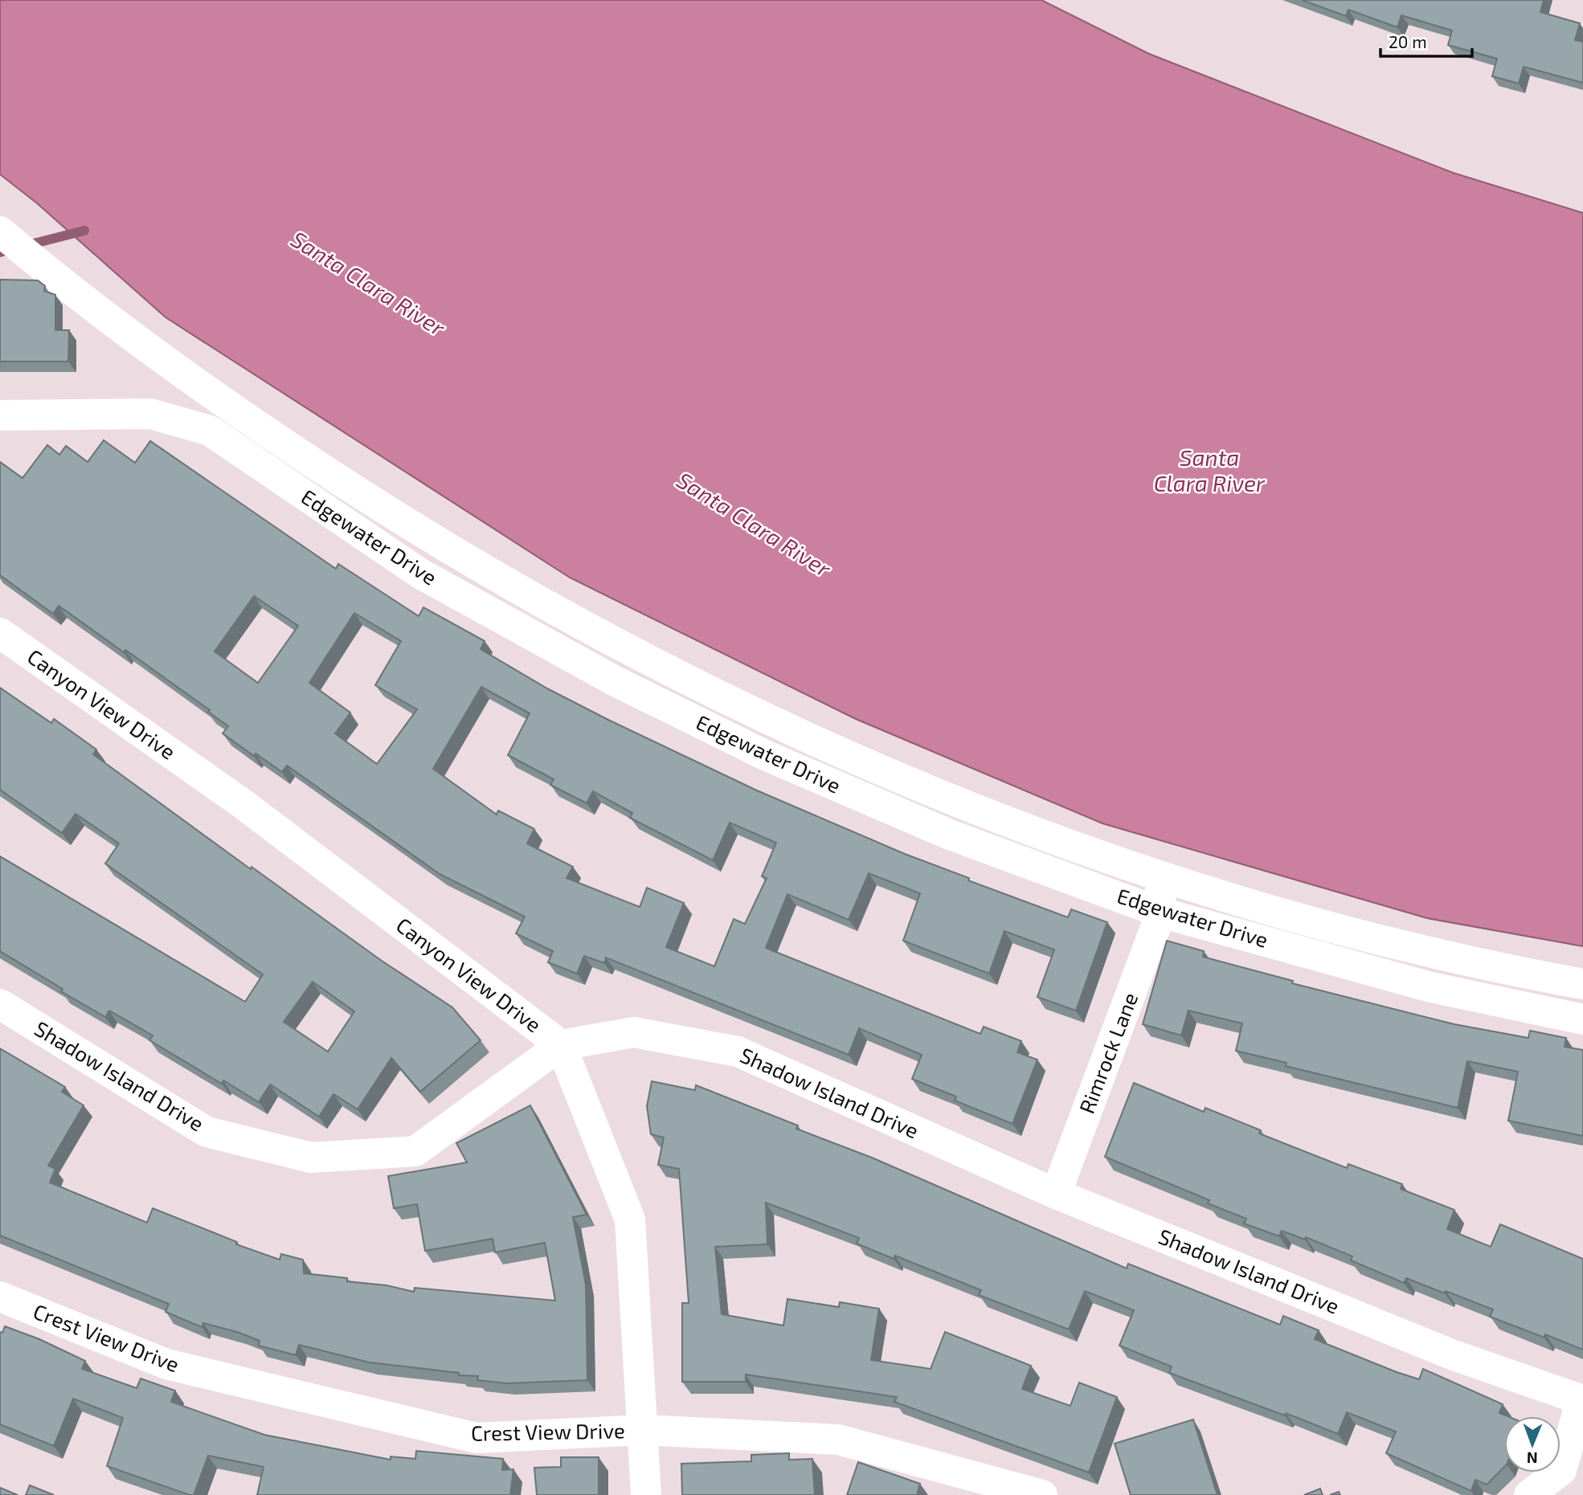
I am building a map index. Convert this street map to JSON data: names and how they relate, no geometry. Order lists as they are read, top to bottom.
{
  "streets": {
    "street": [
      "Edgewater Drive",
      "Canyon View Drive",
      "Rimrock Lane",
      "Shadow Island Drive",
      "Crest View Drive"
    ]
  },
  "crossings": [
    ["Edgewater Drive", "Rimrock Lane"],
    ["Canyon View Drive", "Shadow Island Drive"],
    ["Canyon View Drive", "Crest View Drive"],
    ["Rimrock Lane", "Shadow Island Drive"]
  ],
  "water": ["Santa Clara River"],
  "scale_bar": "20 m",
  "north": "bottom"
}
